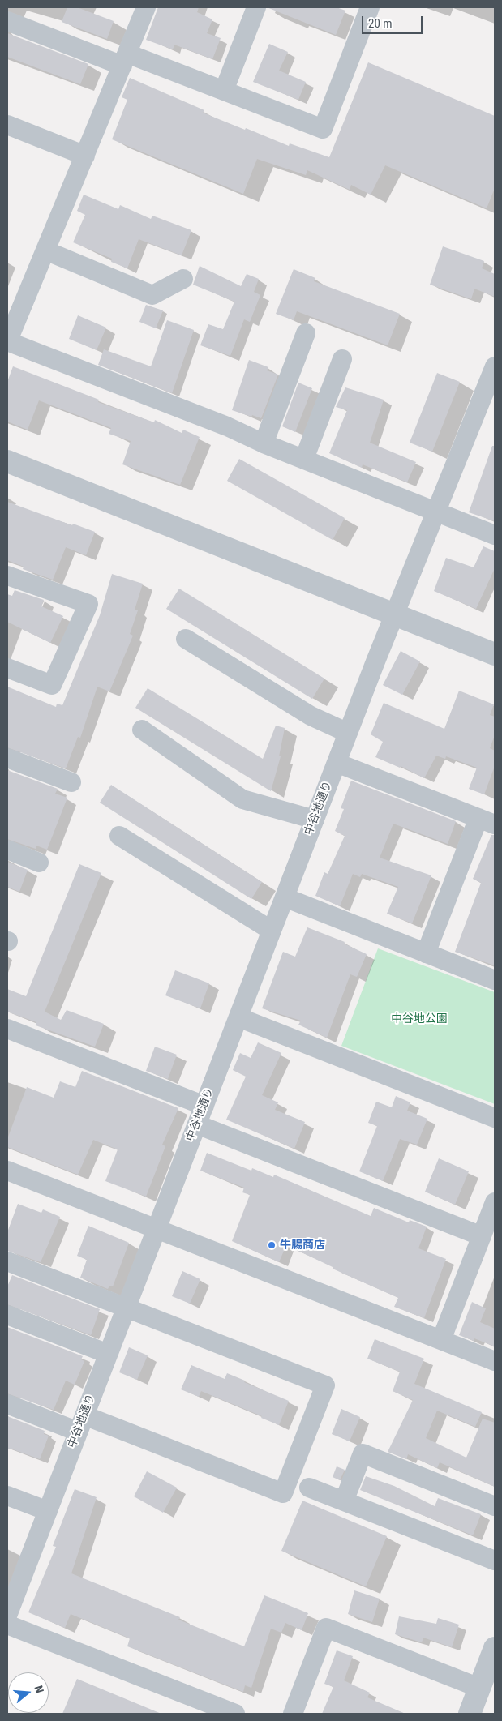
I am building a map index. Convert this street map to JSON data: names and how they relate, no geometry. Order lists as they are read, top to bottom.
{
  "streets": {
    "street": ["中谷地通り"]
  },
  "parks": ["中谷地公園"],
  "places": ["牛腸商店"],
  "scale_bar": "20 m",
  "north": "right"
}
